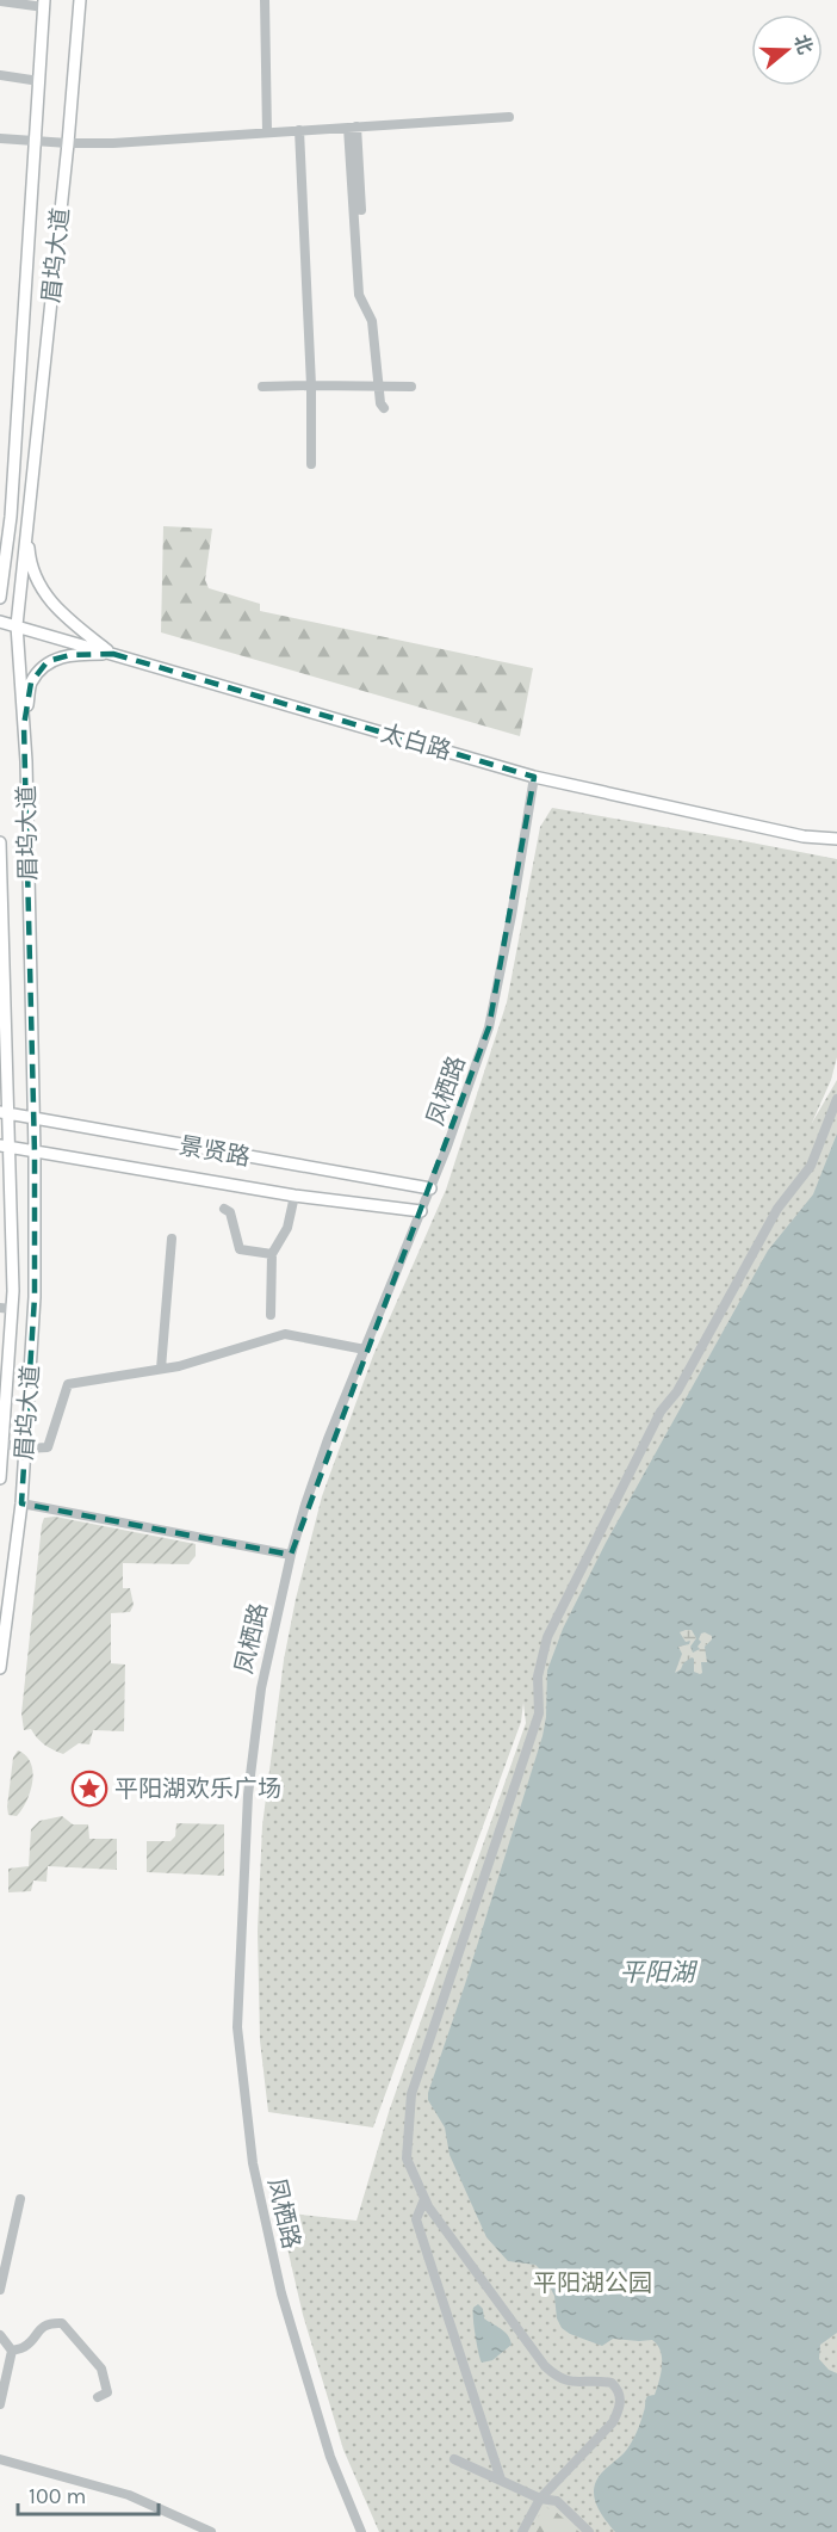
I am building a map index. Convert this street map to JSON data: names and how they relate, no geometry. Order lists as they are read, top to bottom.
{
  "streets": {
    "main road": ["眉坞大道", "太白路", "景贤路"],
    "street": ["凤栖路"]
  },
  "crossings": [
    ["眉坞大道", "太白路"],
    ["眉坞大道", "景贤路"],
    ["太白路", "凤栖路"],
    ["凤栖路", "景贤路"]
  ],
  "water": ["平阳湖"],
  "parks": ["平阳湖公园"],
  "places": {
    "place": ["平阳湖欢乐广场"]
  },
  "scale_bar": "100 m",
  "north": "right"
}
